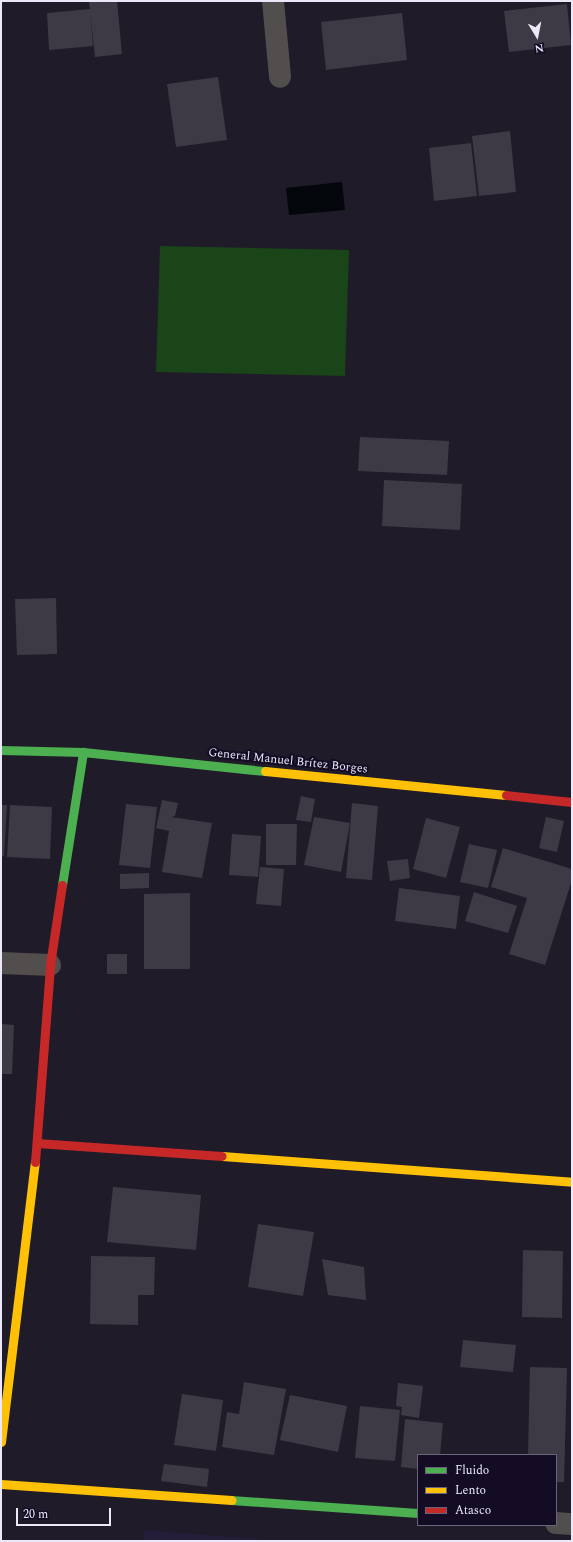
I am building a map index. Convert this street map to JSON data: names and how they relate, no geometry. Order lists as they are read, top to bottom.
{
  "streets": {
    "street": ["General Manuel Brítez Borges"]
  },
  "legend": ["Fluido", "Lento", "Atasco"],
  "scale_bar": "20 m",
  "north": "bottom"
}
